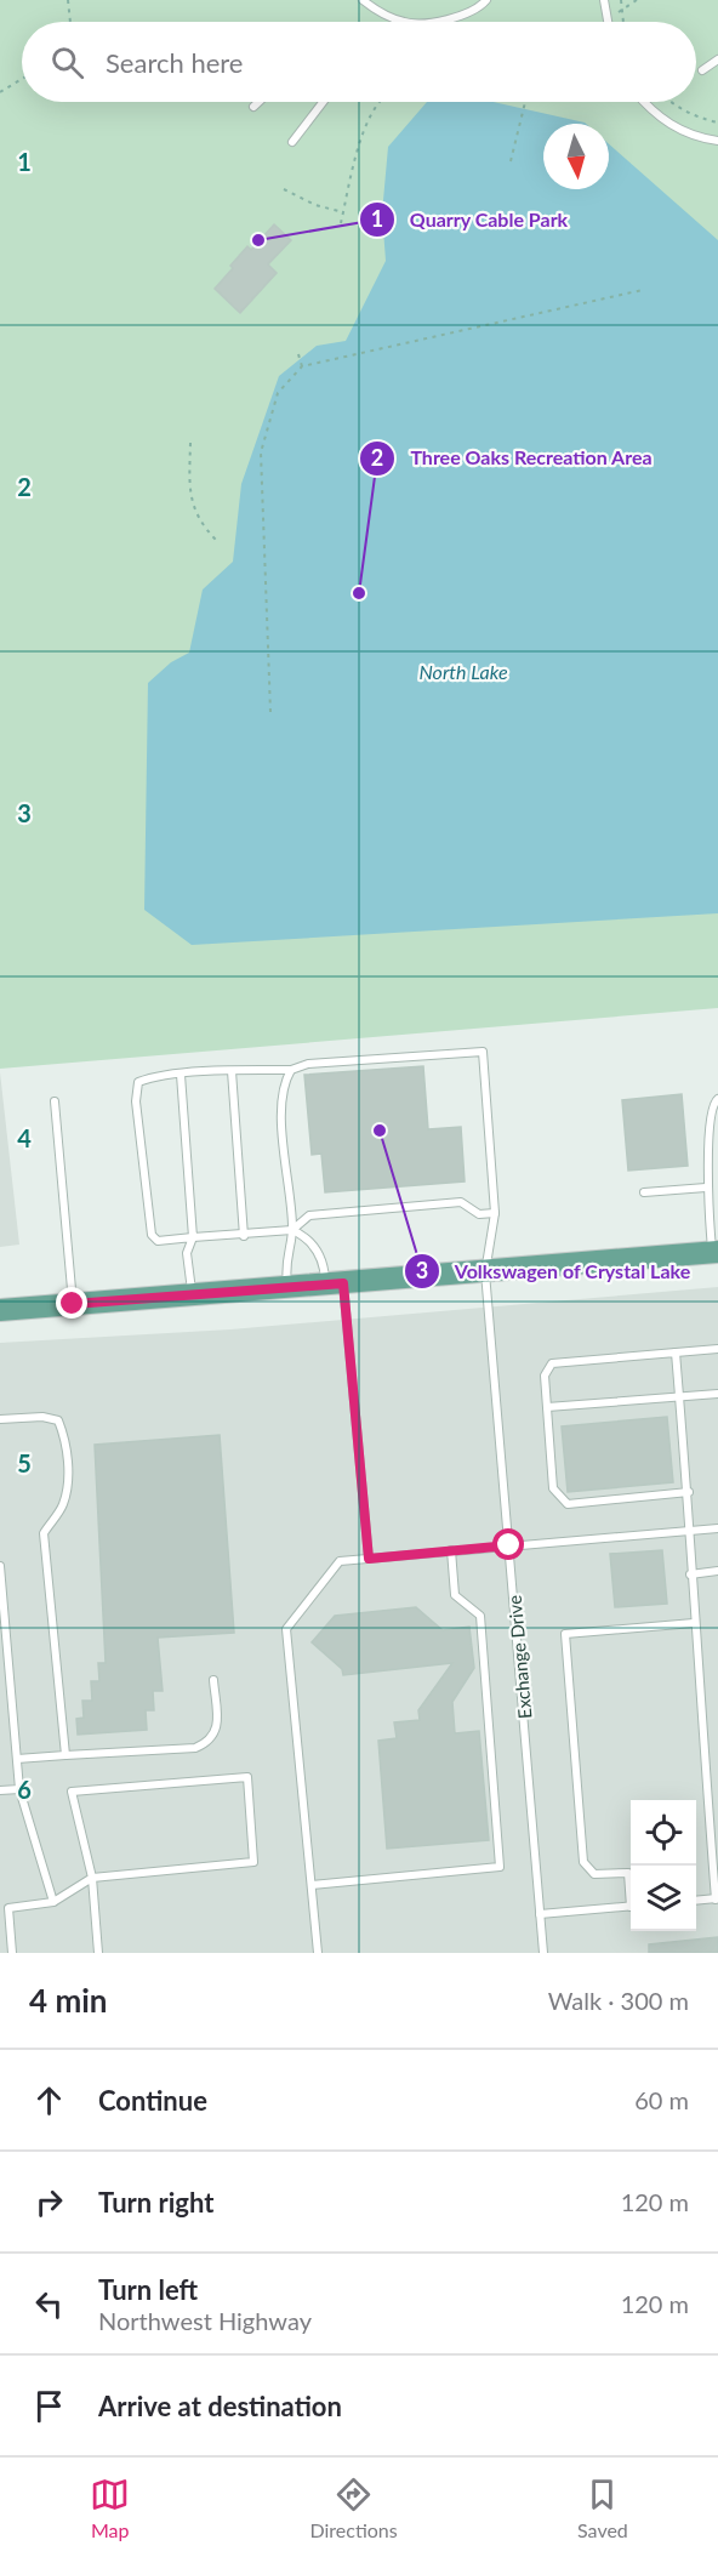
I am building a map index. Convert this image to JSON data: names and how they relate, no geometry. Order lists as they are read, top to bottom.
{
  "streets": {
    "lane": ["Exchange Drive"]
  },
  "water": ["North Lake"],
  "places": ["Quarry Cable Park", "Three Oaks Recreation Area", "Volkswagen of Crystal Lake"],
  "north": "bottom",
  "page": {
    "search": "Search here",
    "heading": ["4 min", "Walk · 300 m"],
    "list": [
      ["Continue", "60 m"],
      ["Turn right", "120 m"],
      ["Turn left", "Northwest Highway", "120 m"],
      "Arrive at destination"
    ],
    "nav": ["Map", "Directions", "Saved"]
  },
  "grid": {
    "rows": [
      "1",
      "2",
      "3",
      "4",
      "5",
      "6"
    ]
  }
}
